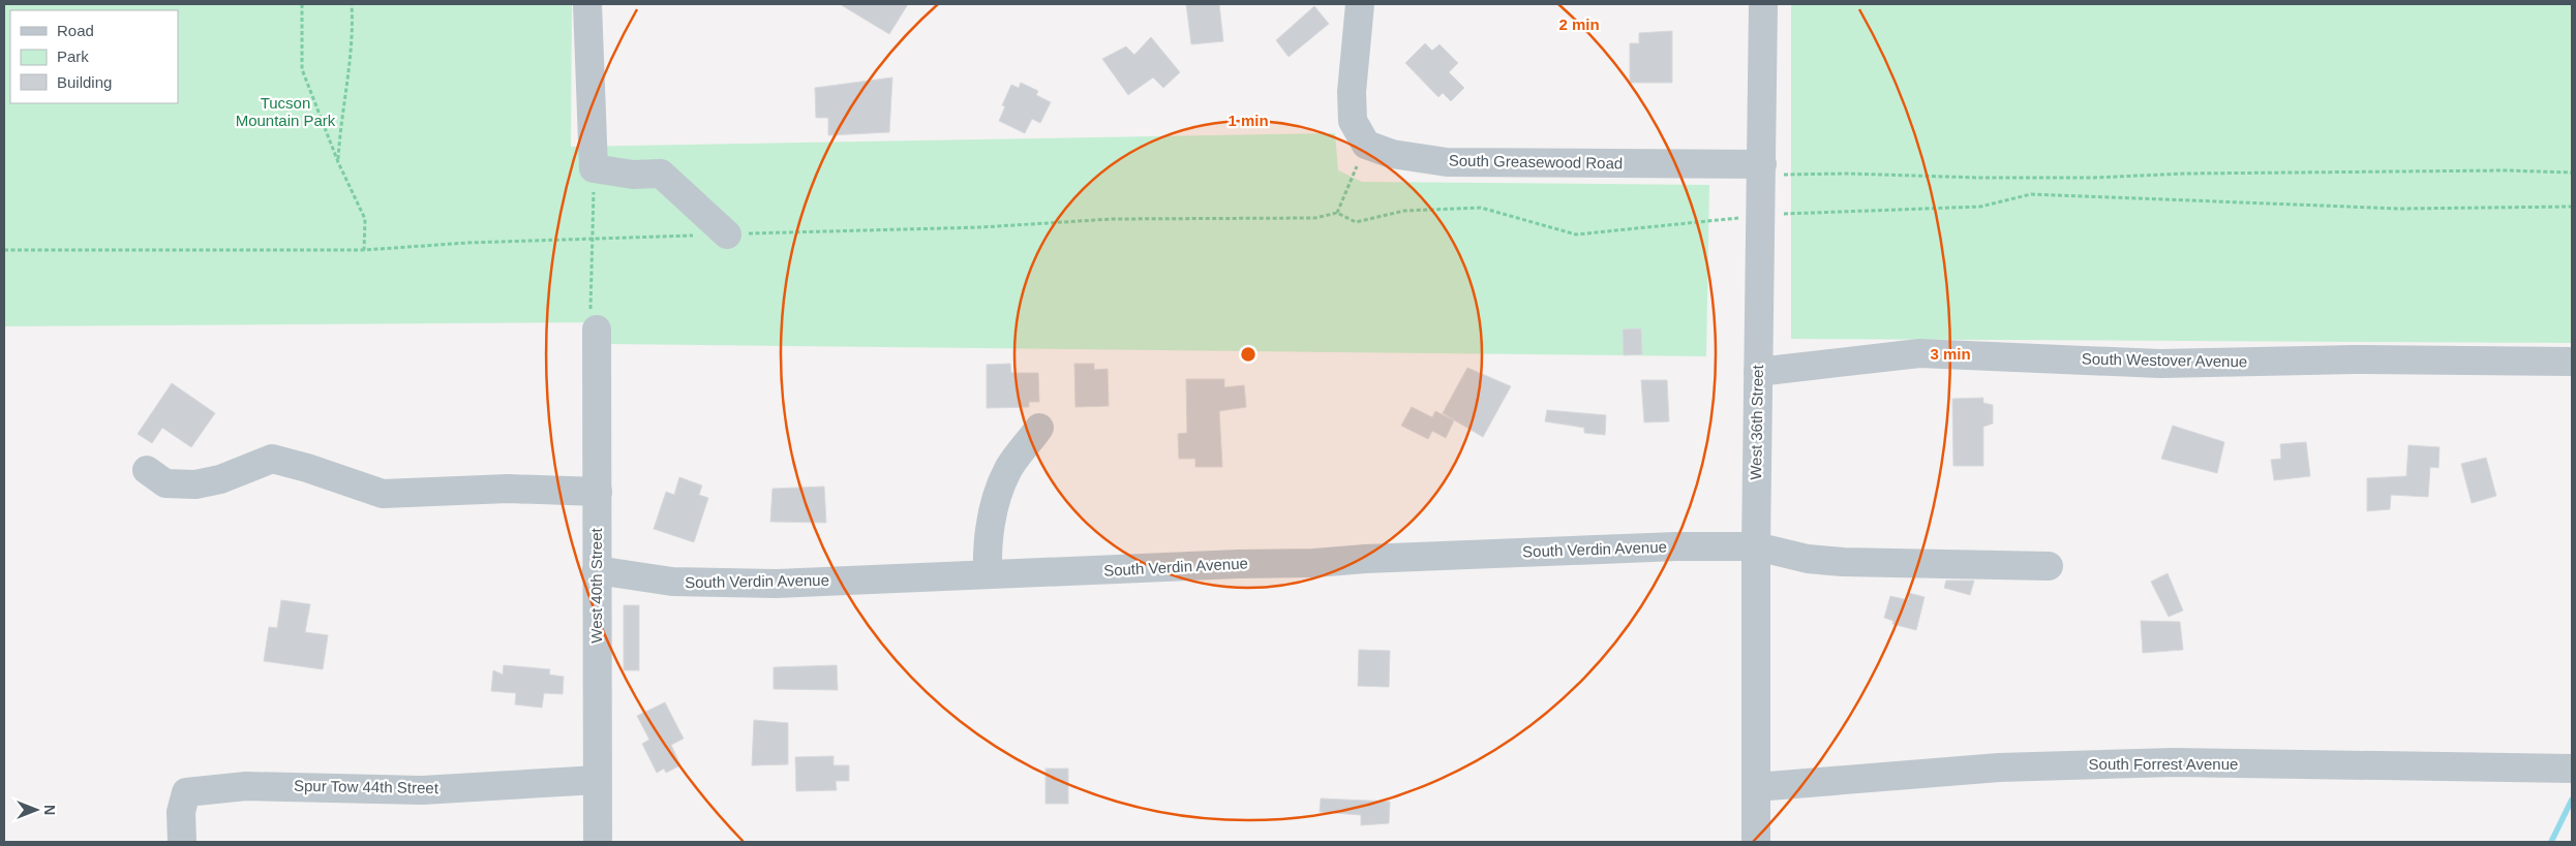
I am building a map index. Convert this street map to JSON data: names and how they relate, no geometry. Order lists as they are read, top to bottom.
{
  "streets": {
    "street": [
      "South Greasewood Road",
      "South Westover Avenue",
      "West 36th Street",
      "South Verdin Avenue",
      "West 40th Street",
      "South Forrest Avenue",
      "Spur Tow 44th Street"
    ]
  },
  "crossings": [
    ["South Greasewood Road", "West 36th Street"],
    ["South Westover Avenue", "West 36th Street"],
    ["West 36th Street", "South Verdin Avenue"],
    ["West 36th Street", "South Forrest Avenue"],
    ["South Verdin Avenue", "West 40th Street"],
    ["West 40th Street", "Spur Tow 44th Street"]
  ],
  "parks": ["Tucson Mountain Park"],
  "legend": ["Road", "Park", "Building"],
  "north": "right",
  "rings": ["2 min", "1 min", "3 min"]
}
